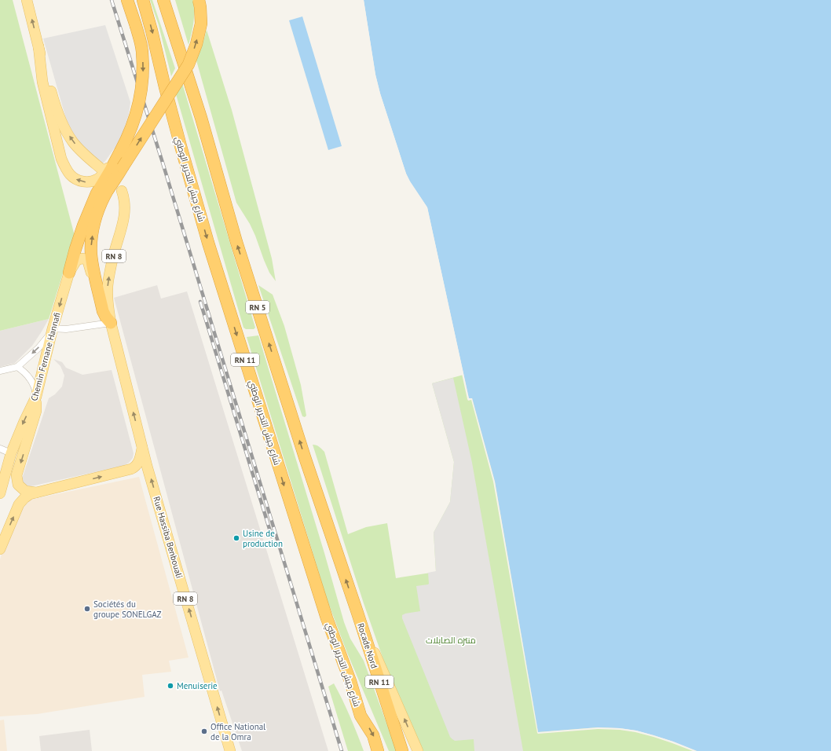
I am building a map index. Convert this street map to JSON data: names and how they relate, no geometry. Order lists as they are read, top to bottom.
{
  "streets": {
    "highway": [
      "شارع جيش التحرير الوطني",
      "RN 5",
      "RN 11",
      "Rocade Nord"
    ],
    "main road": ["RN 8", "Chemin Fernane Hannafi", "Rue Hassiba Benbouali"]
  },
  "crossings": [
    ["RN 8", "Rue Hassiba Benbouali"],
    ["RN 5", "Rocade Nord"]
  ],
  "one_way": ["Rue Hassiba Benbouali"],
  "parks": ["منتزه الصابلات"],
  "places": [
    "Usine de production",
    "Sociétés du groupe SONELGAZ",
    "Menuiserie",
    "Office National de la Omra"
  ]
}
